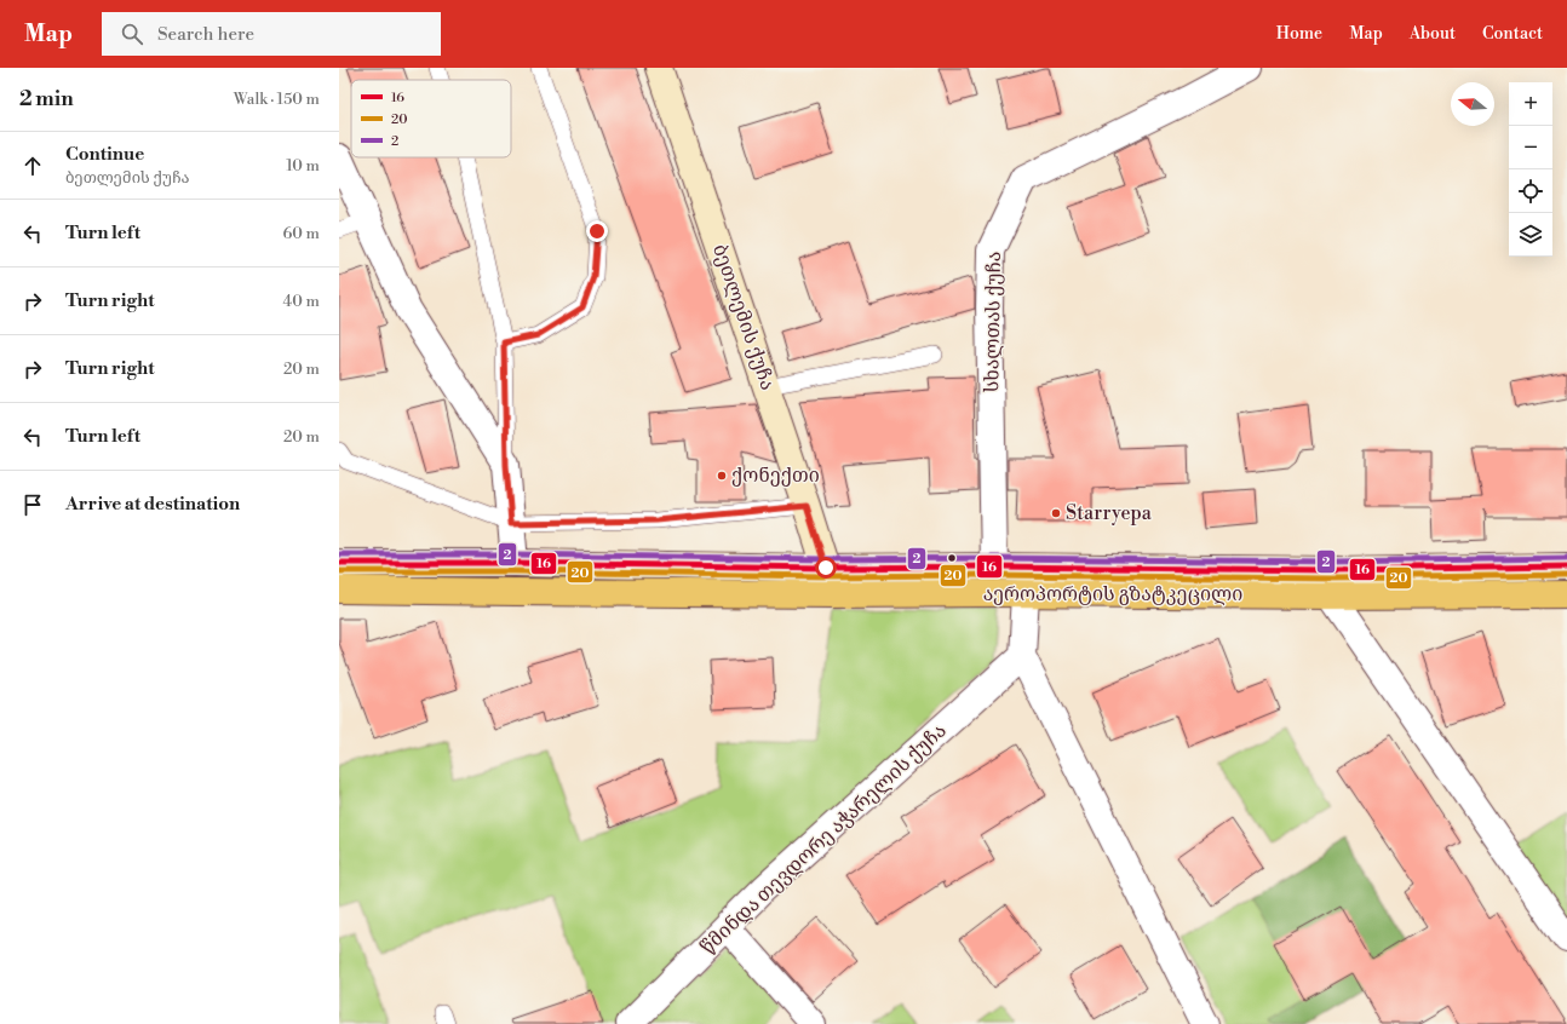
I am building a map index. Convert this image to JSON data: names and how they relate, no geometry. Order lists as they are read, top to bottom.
{
  "streets": {
    "highway": ["აეროპორტის გზატკეცილი"],
    "street": ["ბეთლემის ქუჩა", "სხალთას ქუჩა", "წმინდა თევდორე აჭარელის ქუჩა"]
  },
  "crossings": [
    ["ბეთლემის ქუჩა", "აეროპორტის გზატკეცილი"],
    ["სხალთას ქუჩა", "აეროპორტის გზატკეცილი"]
  ],
  "places": ["ქონექთი", "Starryepa"],
  "lines": ["transit line 2", "transit line 16", "transit line 20"],
  "legend": ["16", "20", "2"],
  "north": "left",
  "page": {
    "header": "Map",
    "search": "Search here",
    "nav": [
      "Home",
      "Map",
      "About",
      "Contact"
    ],
    "heading": ["2 min", "Walk · 150 m"],
    "map_buttons": ["+", "−"],
    "list": [
      ["Continue", "ბეთლემის ქუჩა", "10 m"],
      ["Turn left", "60 m"],
      ["Turn right", "40 m"],
      ["Turn right", "20 m"],
      ["Turn left", "20 m"],
      "Arrive at destination"
    ]
  }
}
